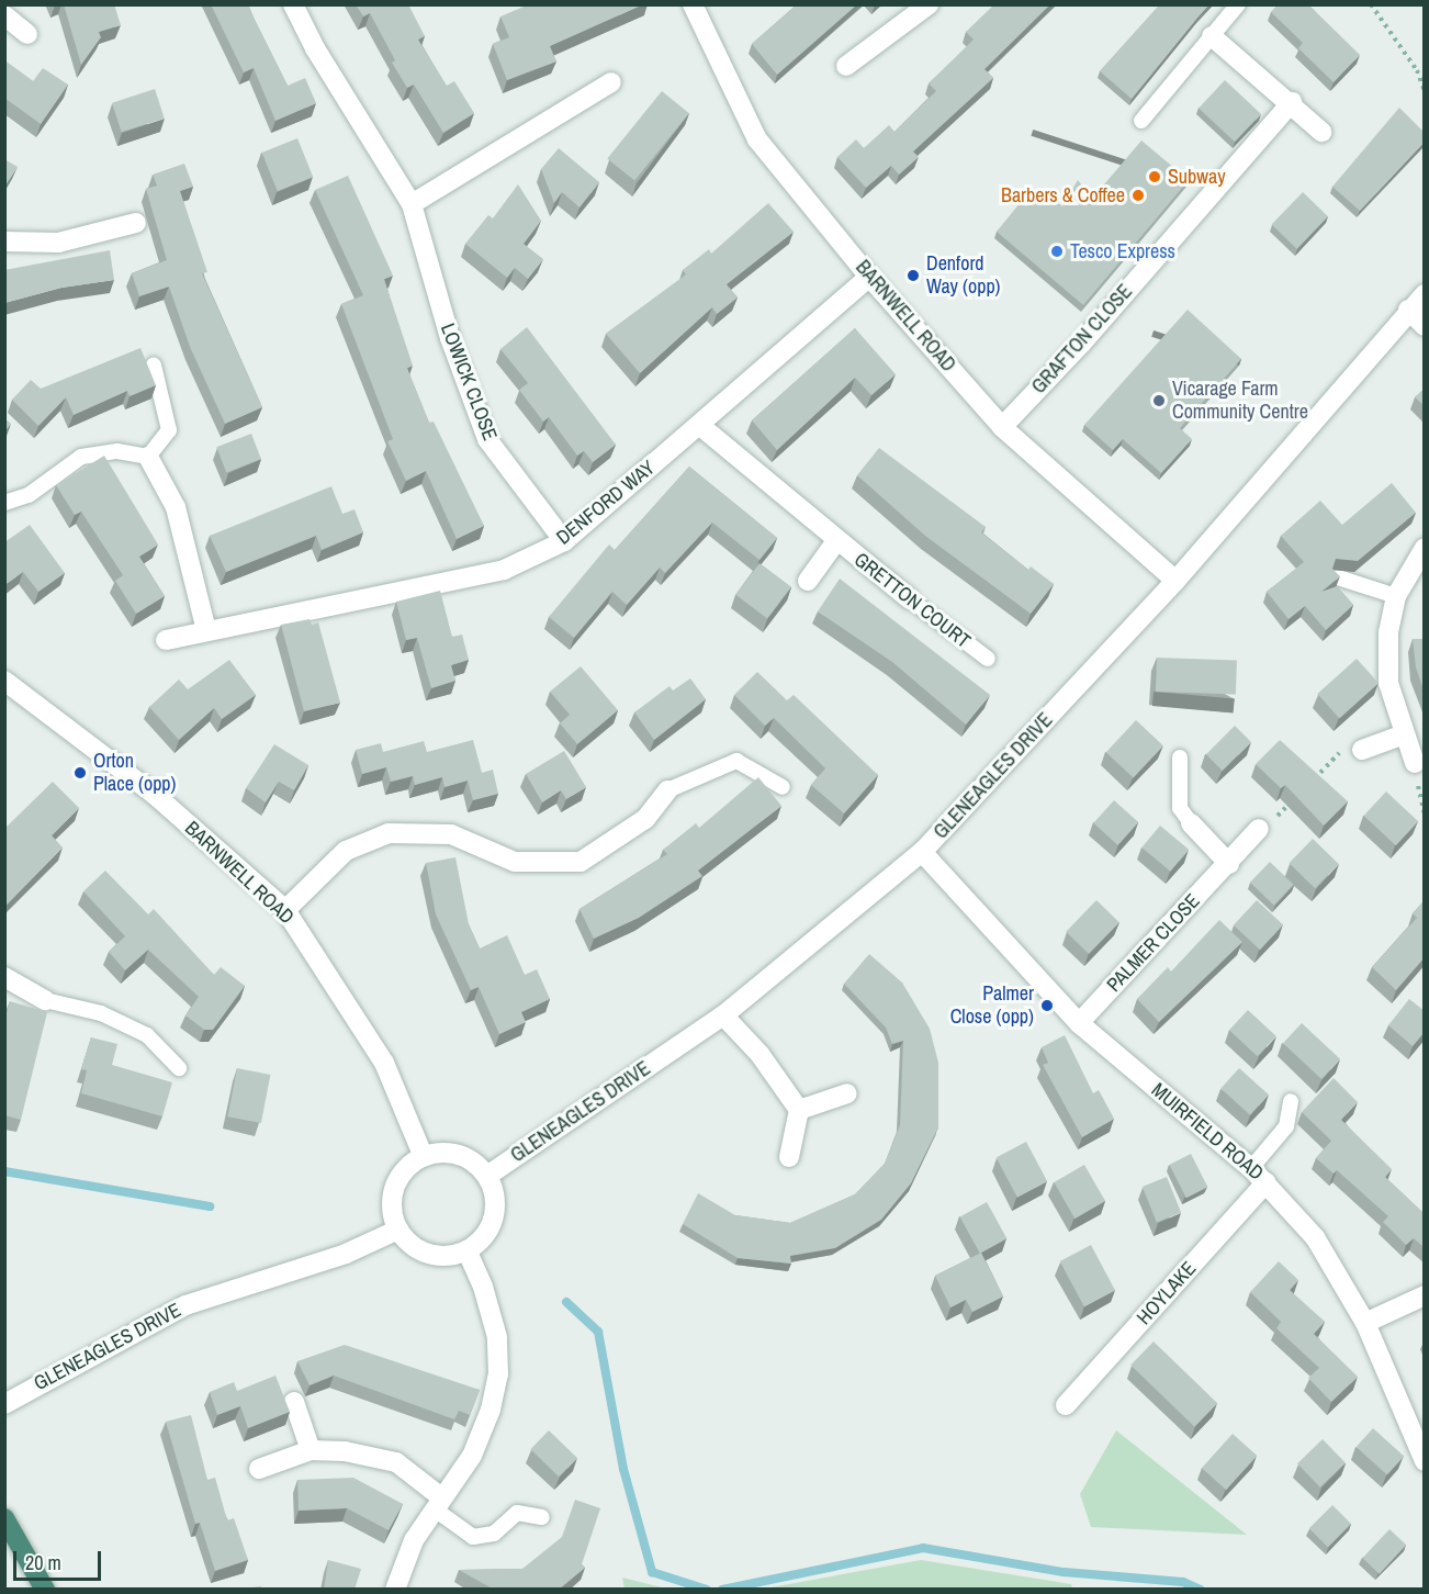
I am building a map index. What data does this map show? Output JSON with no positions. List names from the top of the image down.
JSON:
{
  "streets": {
    "street": [
      "BARNWELL ROAD",
      "GRAFTON CLOSE",
      "LOWICK CLOSE",
      "DENFORD WAY",
      "GRETTON COURT",
      "GLENEAGLES DRIVE",
      "PALMER CLOSE",
      "MUIRFIELD ROAD",
      "HOYLAKE"
    ]
  },
  "crossings": [
    ["BARNWELL ROAD", "GRAFTON CLOSE"],
    ["BARNWELL ROAD", "DENFORD WAY"],
    ["BARNWELL ROAD", "GLENEAGLES DRIVE"],
    ["LOWICK CLOSE", "DENFORD WAY"],
    ["DENFORD WAY", "GRETTON COURT"],
    ["GLENEAGLES DRIVE", "MUIRFIELD ROAD"],
    ["PALMER CLOSE", "MUIRFIELD ROAD"],
    ["MUIRFIELD ROAD", "HOYLAKE"]
  ],
  "places": [
    "Subway",
    "Barbers & Coffee",
    "Tesco Express",
    "Denford Way (opp)",
    "Vicarage Farm Community Centre",
    "Orton Place (opp)",
    "Palmer Close (opp)"
  ],
  "scale_bar": "20 m"
}
